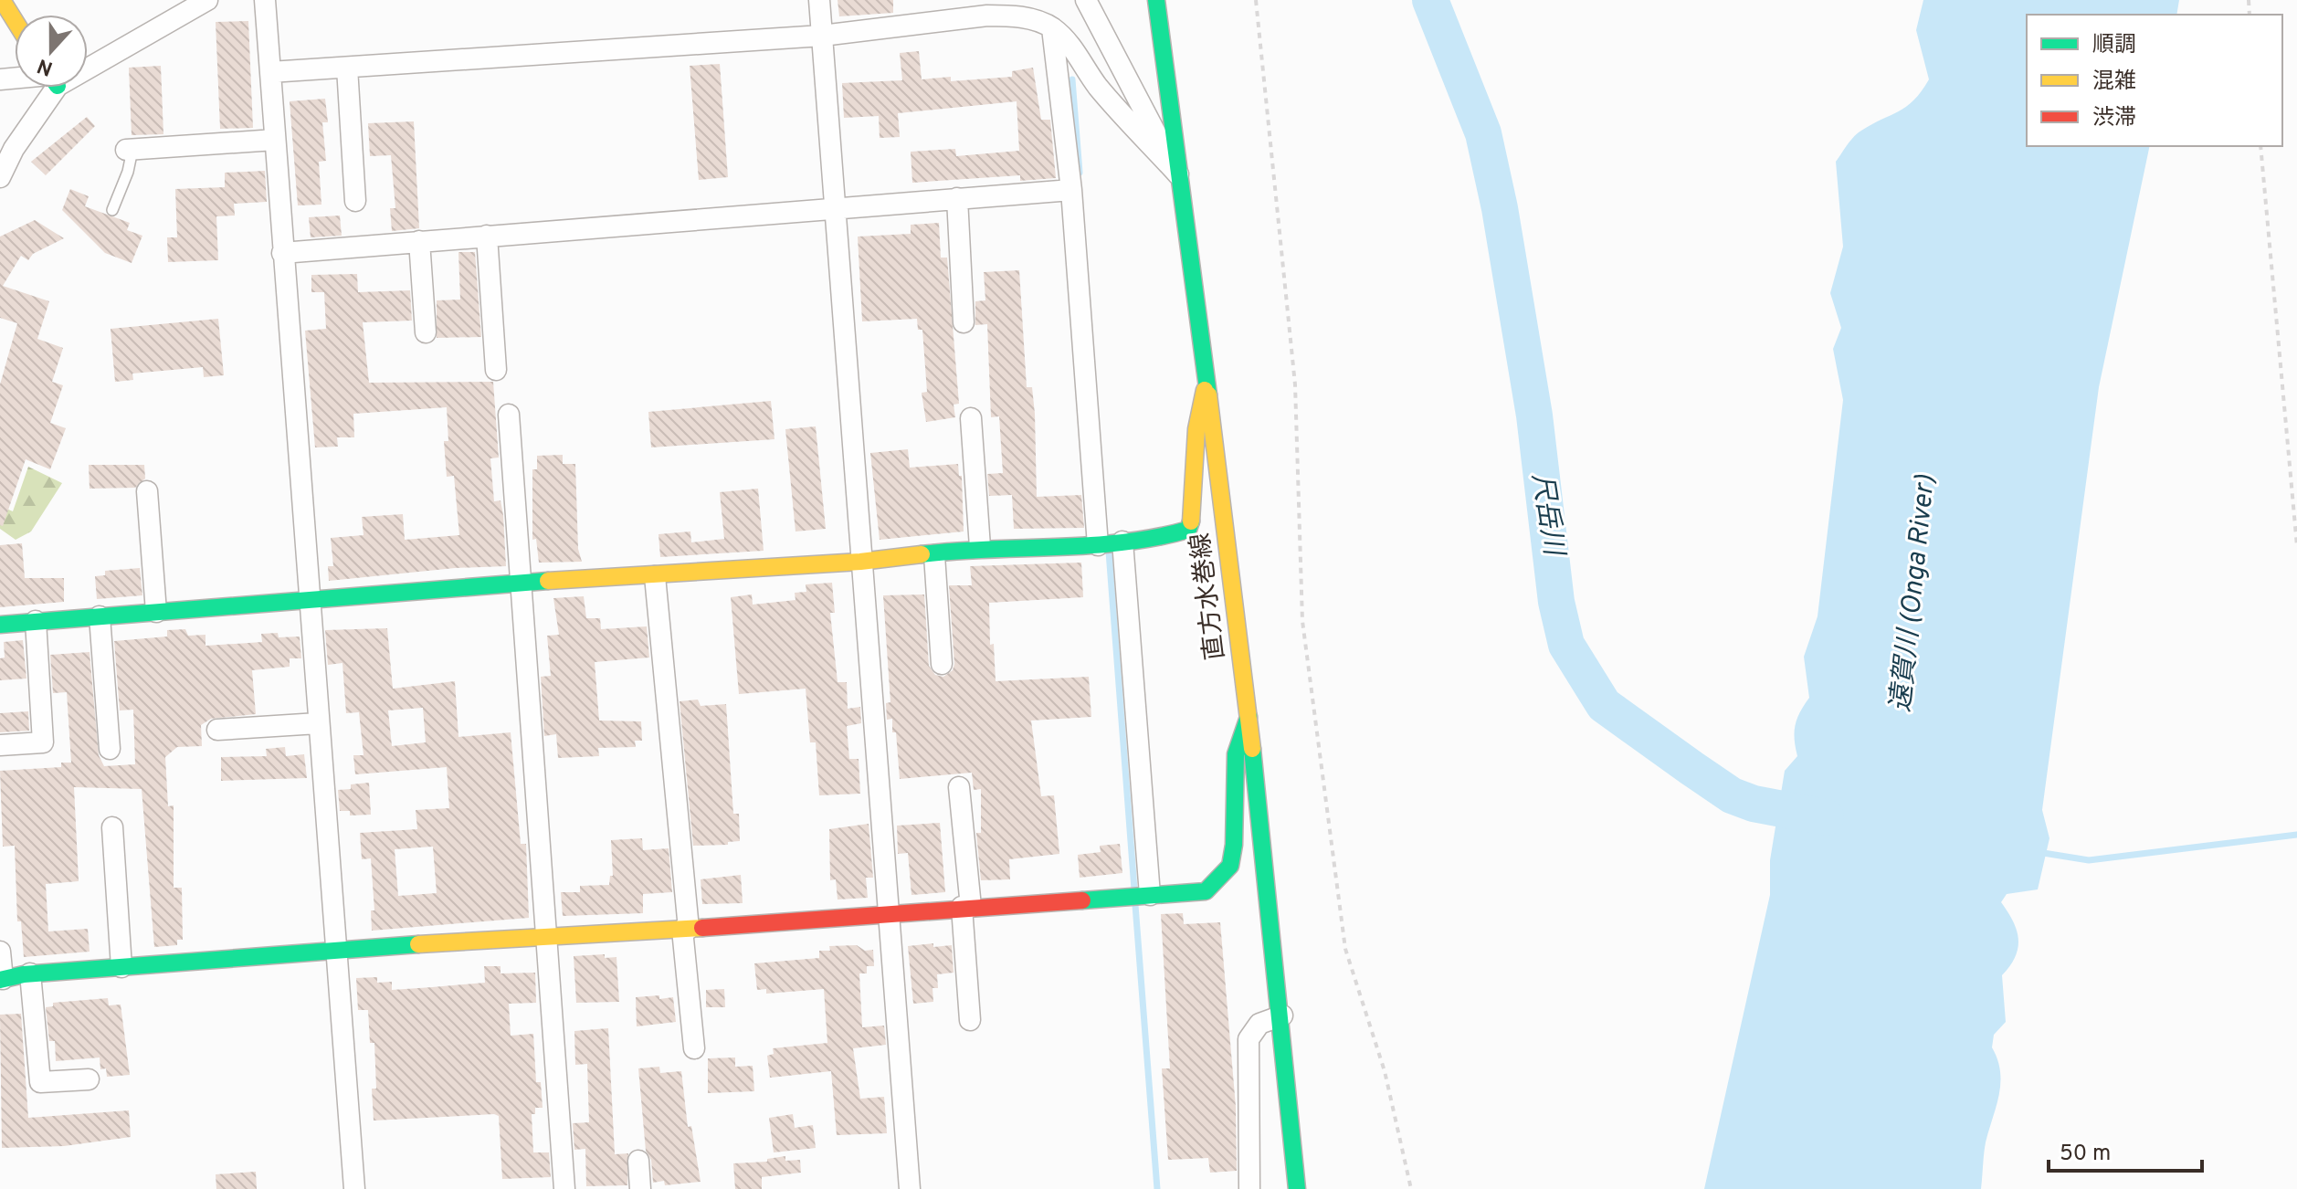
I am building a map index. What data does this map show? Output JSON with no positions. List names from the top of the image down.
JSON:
{
  "streets": {
    "street": ["直方水巻線"]
  },
  "water": ["尺岳川", "遠賀川 (Onga River)"],
  "legend": ["順調", "混雑", "渋滞"],
  "scale_bar": "50 m",
  "north": "bottom"
}
